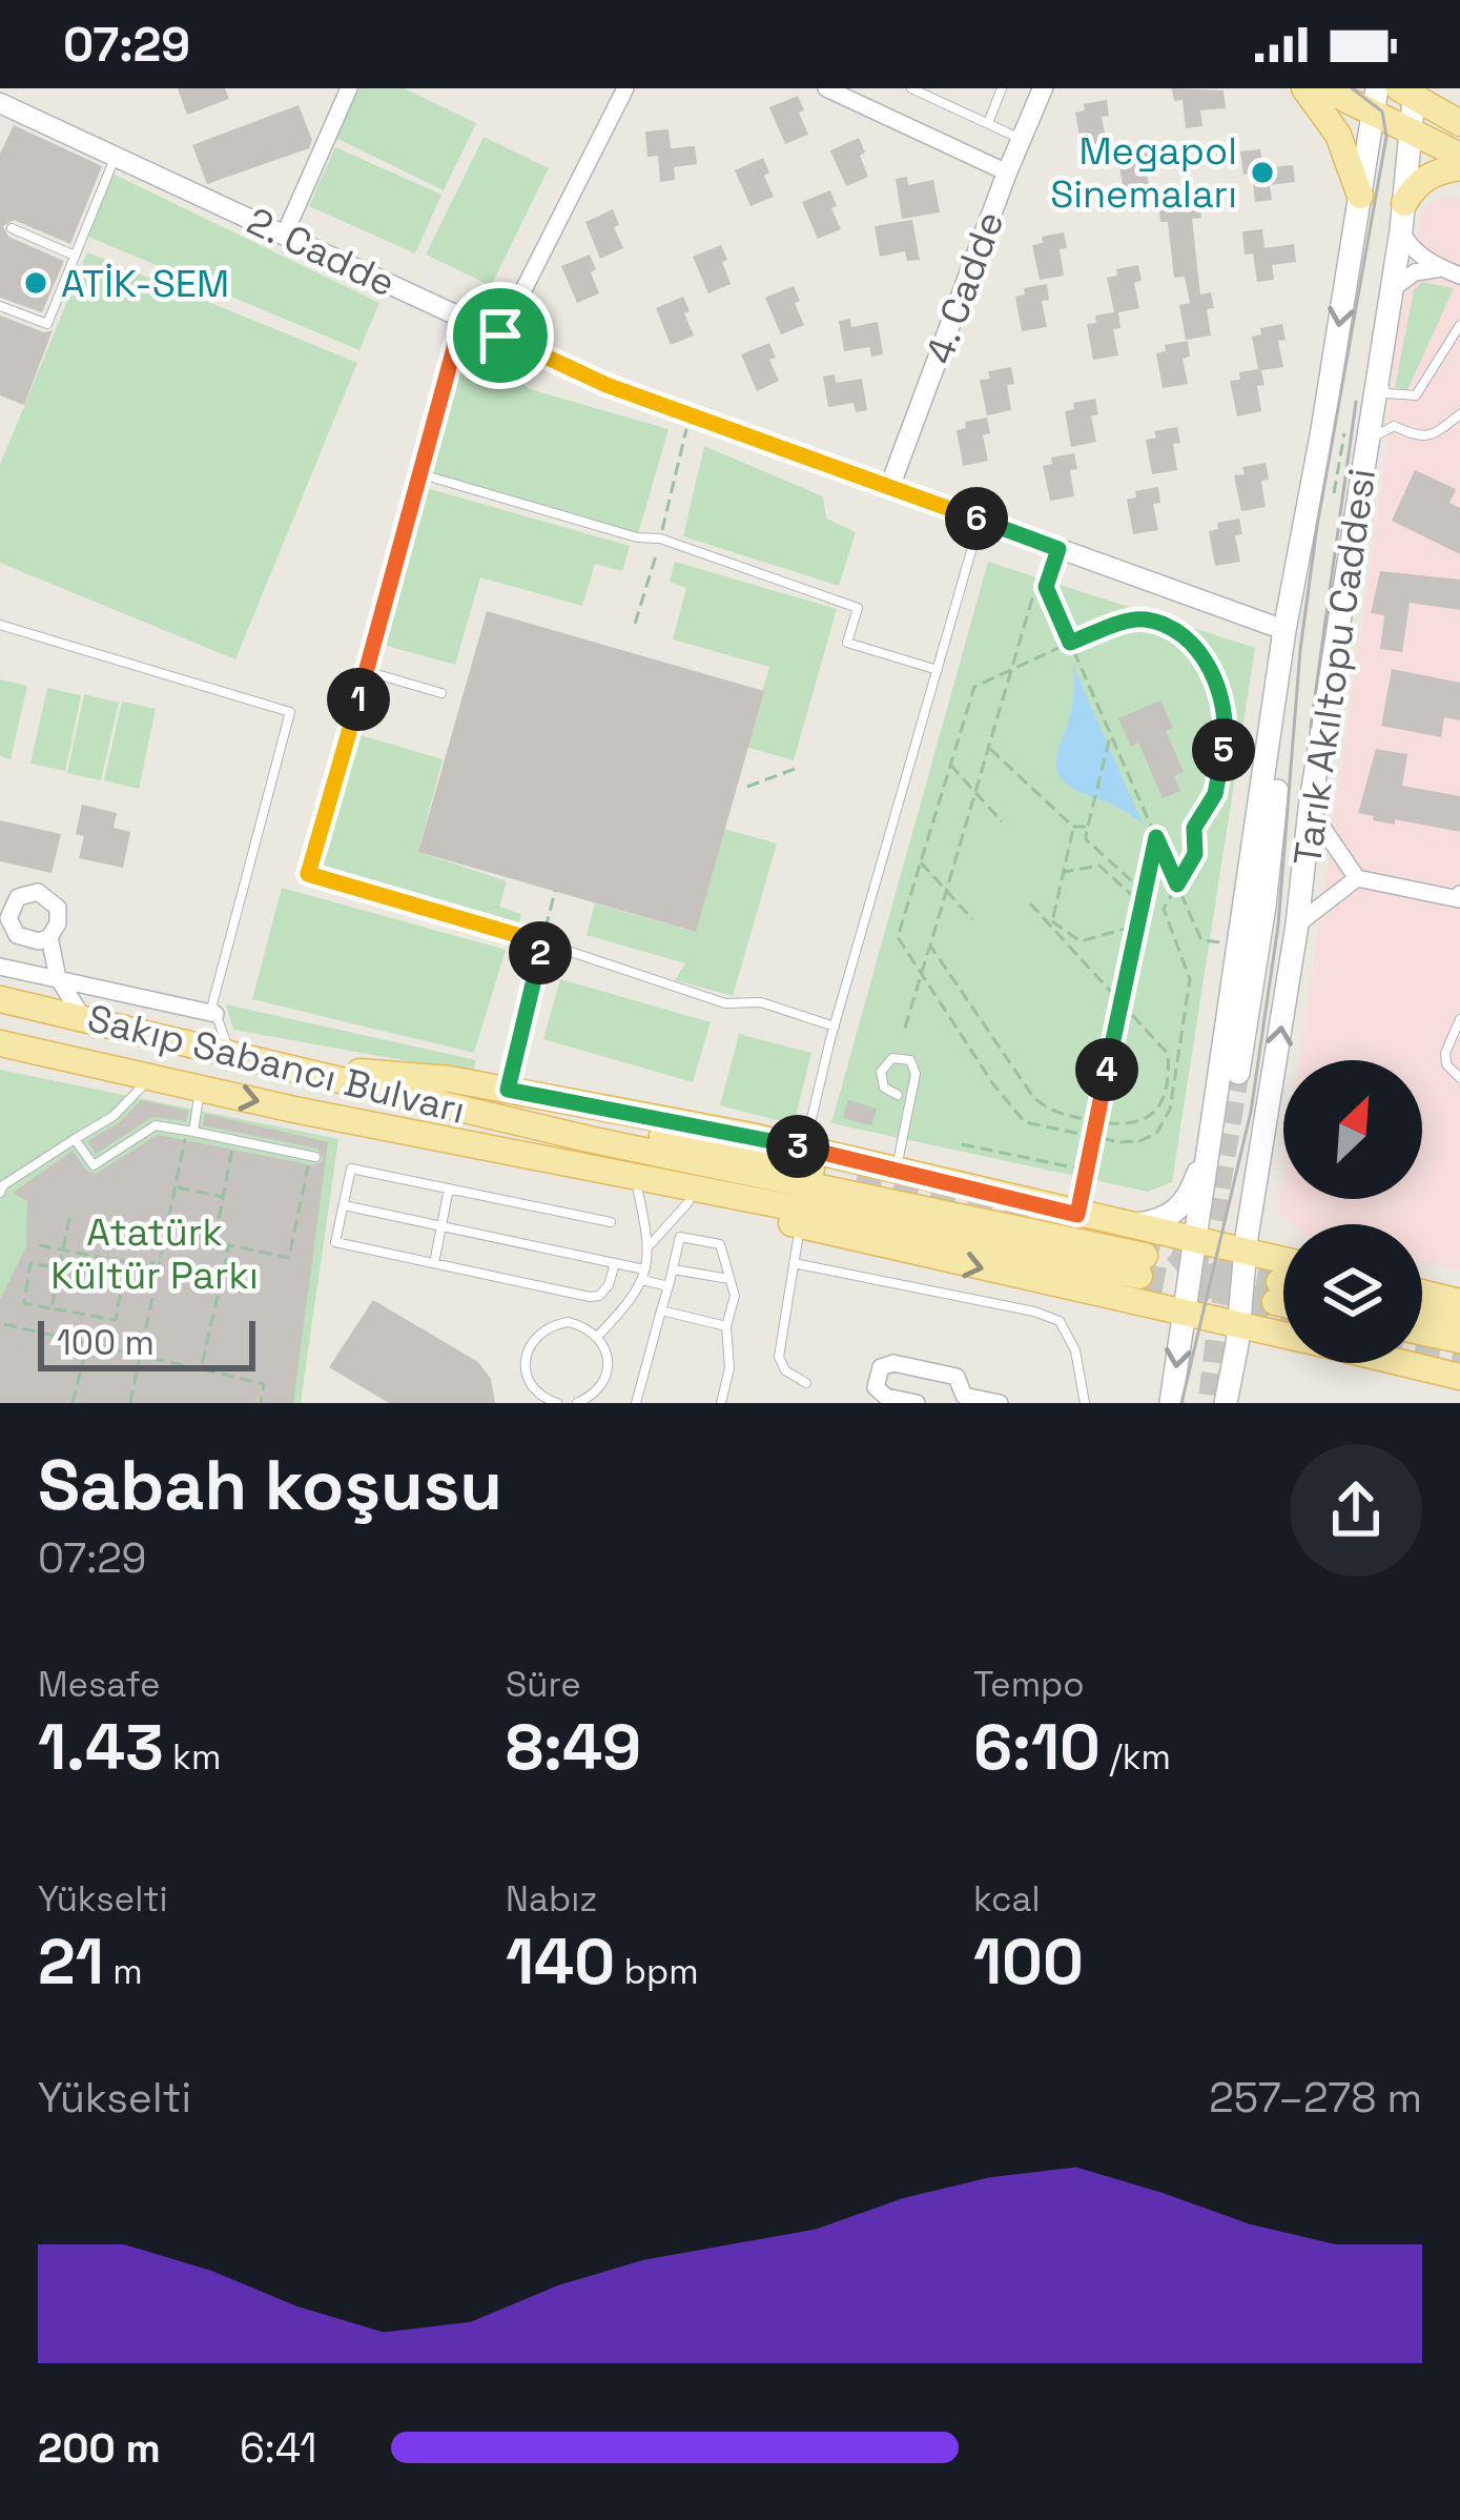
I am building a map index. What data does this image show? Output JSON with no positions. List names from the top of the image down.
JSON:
{
  "streets": {
    "main road": ["Tarık Akıltopu Caddesi", "Sakıp Sabancı Bulvarı"],
    "street": ["2. Cadde", "4. Cadde"]
  },
  "crossings": [
    ["2. Cadde", "4. Cadde"],
    ["2. Cadde", "Tarık Akıltopu Caddesi"]
  ],
  "parks": ["Atatürk Kültür Parkı"],
  "places": ["Megapol Sinemaları", "ATİK-SEM"],
  "scale_bar": "100 m",
  "north": "top right",
  "page": {
    "status": "07:29",
    "pins": [
      "6",
      "1",
      "5",
      "2",
      "4",
      "3"
    ],
    "scale": "100 m",
    "heading": ["Sabah koşusu", "07:29"],
    "stats": [
      ["Mesafe", "1.43 km"],
      ["Süre", "8:49"],
      ["Tempo", "6:10 /km"],
      ["Yükselti", "21 m"],
      ["Nabız", "140 bpm"],
      ["kcal", "100"]
    ],
    "chart": ["Yükselti", "257–278 m"],
    "list": [
      {
        "name": "200 m",
        "note": "6:41"
      }
    ]
  }
}
